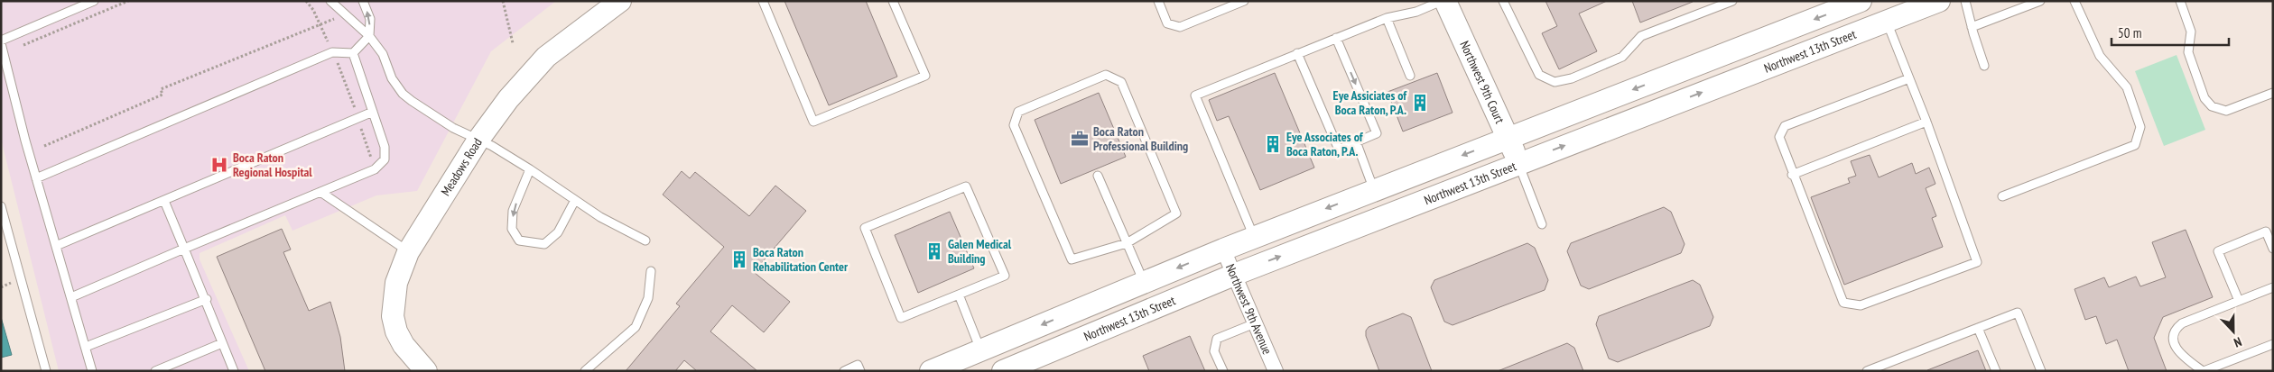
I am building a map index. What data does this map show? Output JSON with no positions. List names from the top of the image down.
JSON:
{
  "streets": {
    "street": [
      "Northwest 13th Street",
      "Northwest 9th Court",
      "Meadows Road",
      "Northwest 9th Avenue"
    ]
  },
  "crossings": [
    ["Northwest 13th Street", "Northwest 9th Court"],
    ["Northwest 13th Street", "Northwest 9th Avenue"]
  ],
  "places": {
    "building": [
      "Eye Assiciates of Boca Raton, P.A.",
      "Eye Associates of Boca Raton, P.A.",
      "Galen Medical Building",
      "Boca Raton Rehabilitation Center"
    ],
    "office": ["Boca Raton Professional Building"],
    "hospital": ["Boca Raton Regional Hospital"]
  },
  "scale_bar": "50 m",
  "north": "bottom"
}
